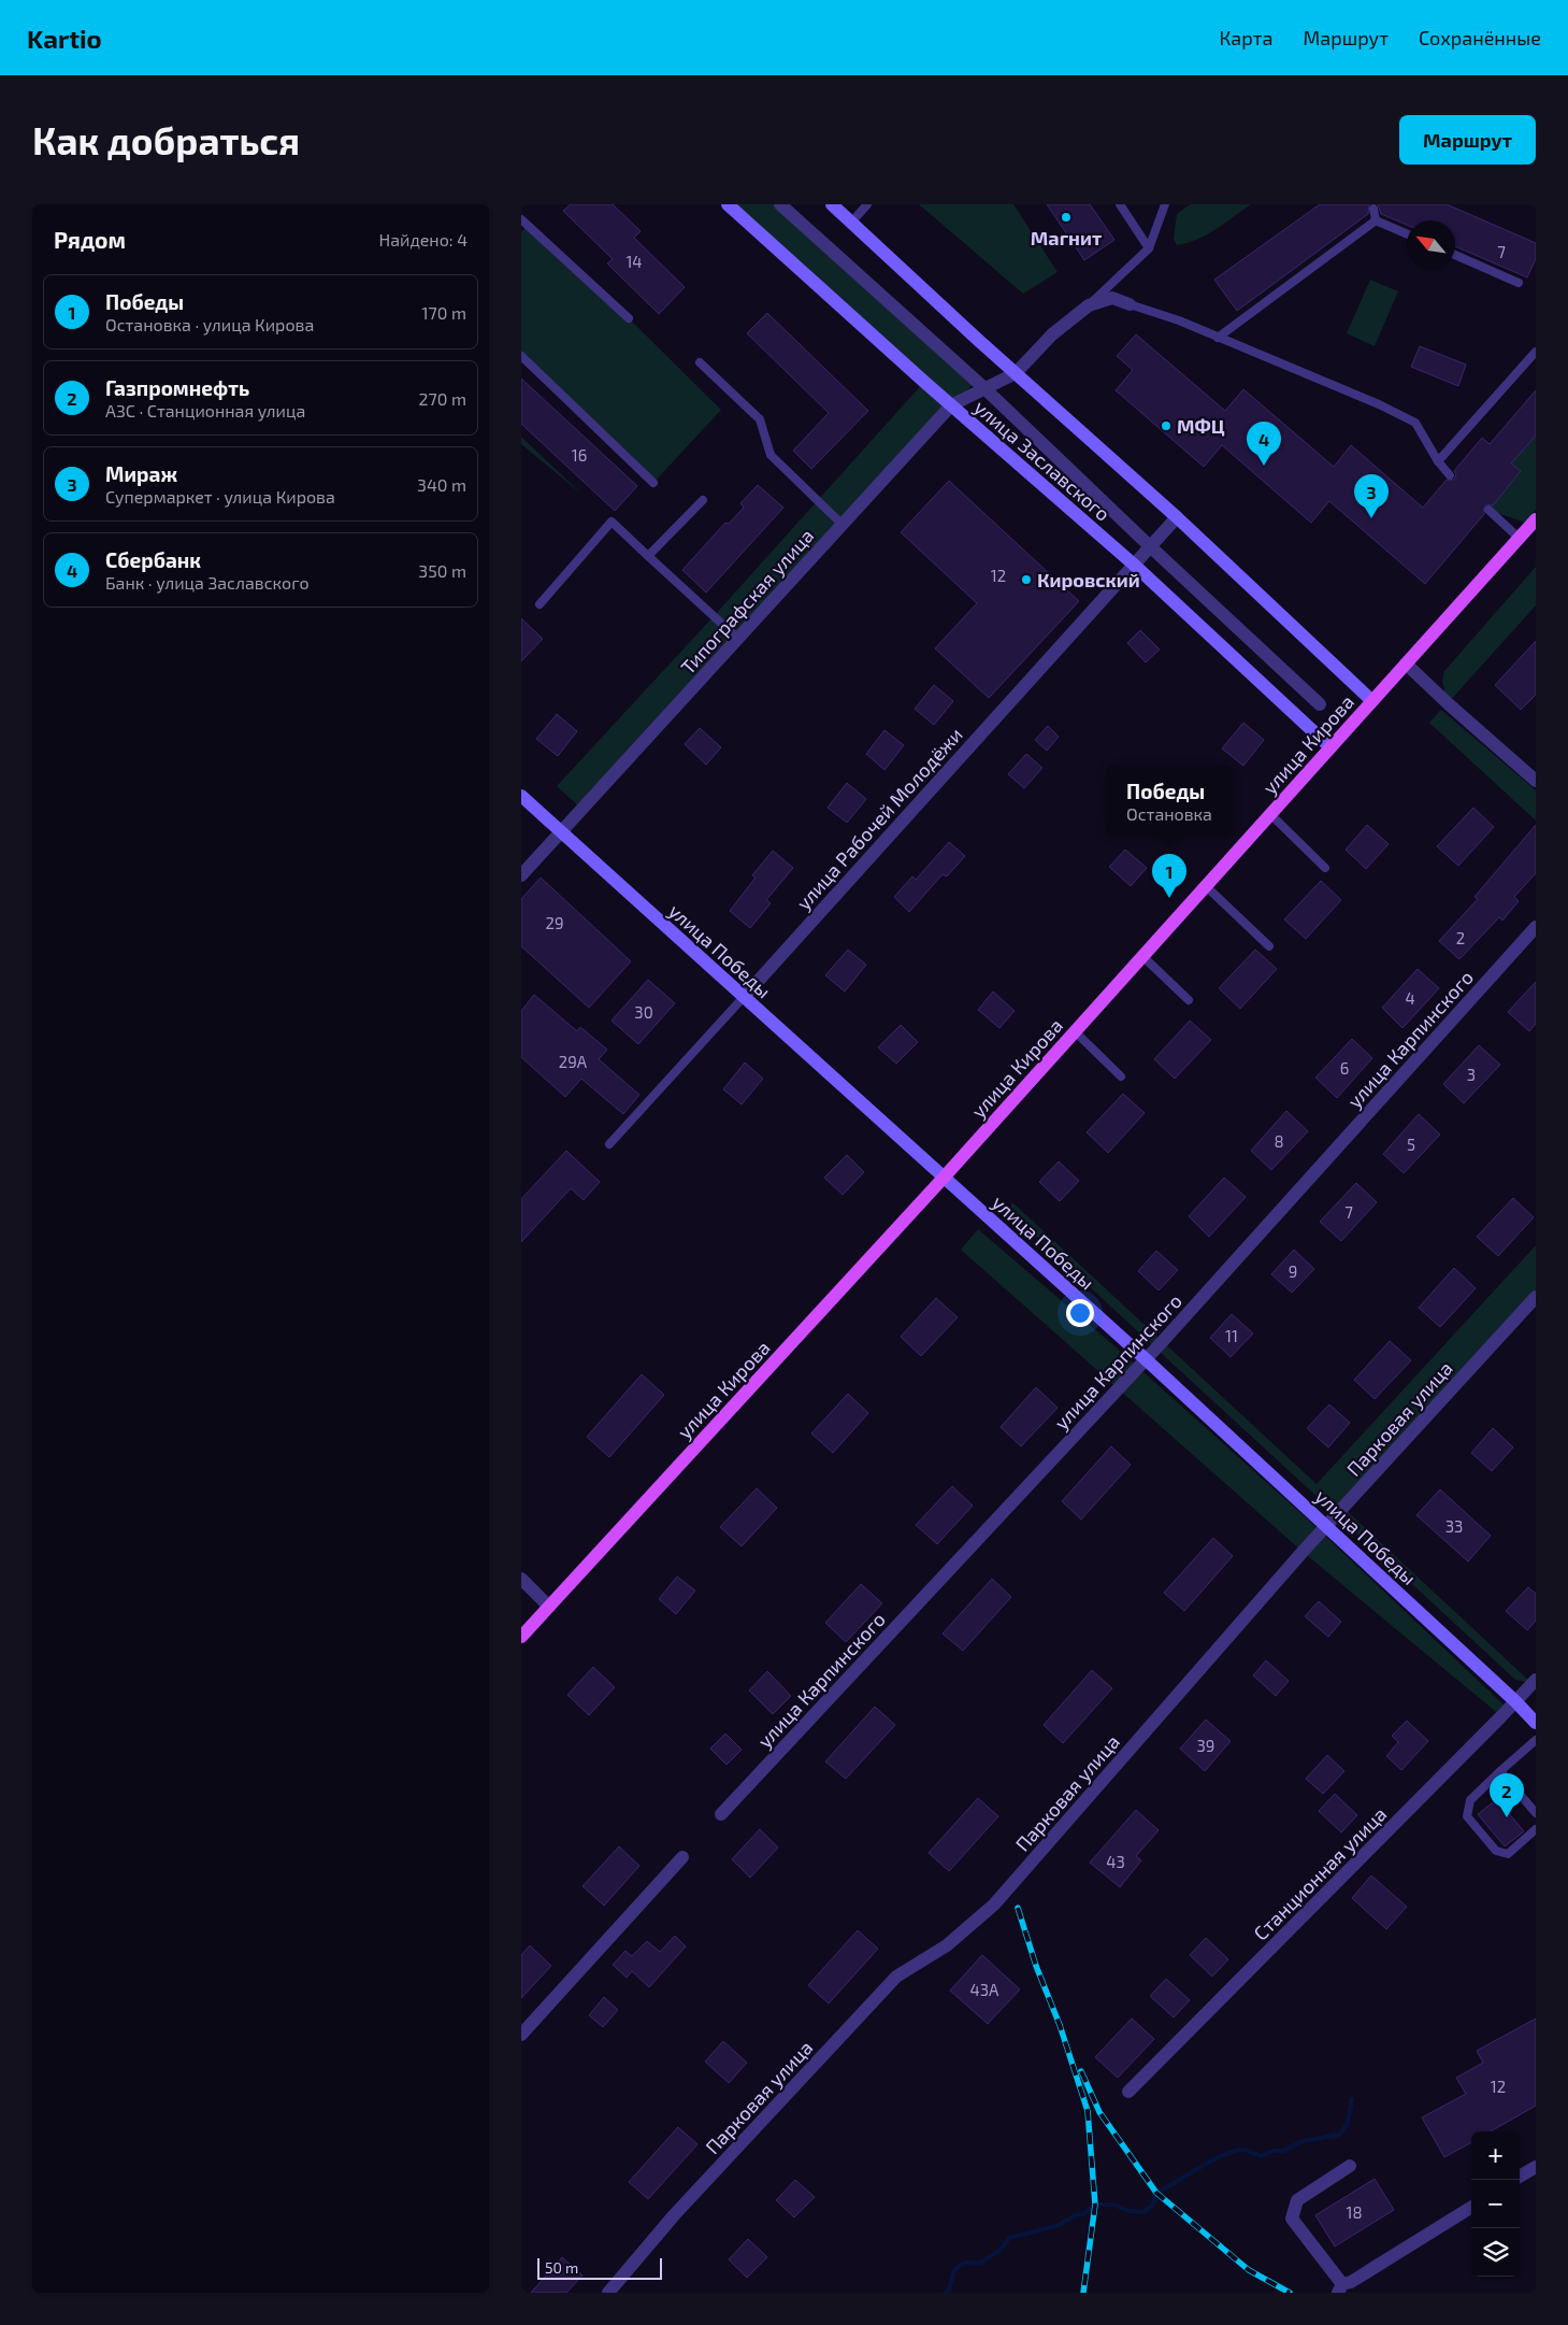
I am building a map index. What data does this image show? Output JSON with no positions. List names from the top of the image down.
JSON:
{
  "streets": {
    "main road": ["улица Кирова"],
    "street": [
      "улица Заславского",
      "Типографская улица",
      "улица Рабочей Молодёжи",
      "улица Победы",
      "улица Карпинского",
      "Парковая улица",
      "Станционная улица"
    ]
  },
  "crossings": [
    ["улица Заславского", "Типографская улица"],
    ["улица Заславского", "улица Кирова"],
    ["улица Заславского", "улица Рабочей Молодёжи"],
    ["Типографская улица", "улица Победы"],
    ["улица Кирова", "улица Победы"],
    ["улица Рабочей Молодёжи", "улица Победы"],
    ["улица Победы", "улица Карпинского"],
    ["улица Победы", "Парковая улица"],
    ["улица Победы", "Станционная улица"]
  ],
  "places": ["Магнит", "МФЦ", "Кировский"],
  "house_numbers": [
    "7",
    "14",
    "16",
    "12",
    "29",
    "2",
    "4",
    "30",
    "29А",
    "6",
    "3",
    "8",
    "5",
    "7",
    "9",
    "11",
    "33",
    "39",
    "43",
    "43А",
    "12",
    "18"
  ],
  "scale_bar": "50 m",
  "north": "top left",
  "page": {
    "header": "Kartio",
    "nav": ["Карта", "Маршрут", "Сохранённые"],
    "buttons": "Маршрут",
    "title": "Как добраться",
    "heading": ["Рядом", "Найдено: 4"],
    "list": [
      {
        "mark": "1",
        "name": "Победы",
        "note": "Остановка · улица Кирова",
        "value": "170 m"
      },
      {
        "mark": "2",
        "name": "Газпромнефть",
        "note": "АЗС · Станционная улица",
        "value": "270 m"
      },
      {
        "mark": "3",
        "name": "Мираж",
        "note": "Супермаркет · улица Кирова",
        "value": "340 m"
      },
      {
        "mark": "4",
        "name": "Сбербанк",
        "note": "Банк · улица Заславского",
        "value": "350 m"
      }
    ],
    "pins": [
      "4",
      "3",
      "1",
      "2"
    ],
    "popup": ["Победы", "Остановка"],
    "map_buttons": ["+", "−"],
    "scale": "50 m"
  }
}
